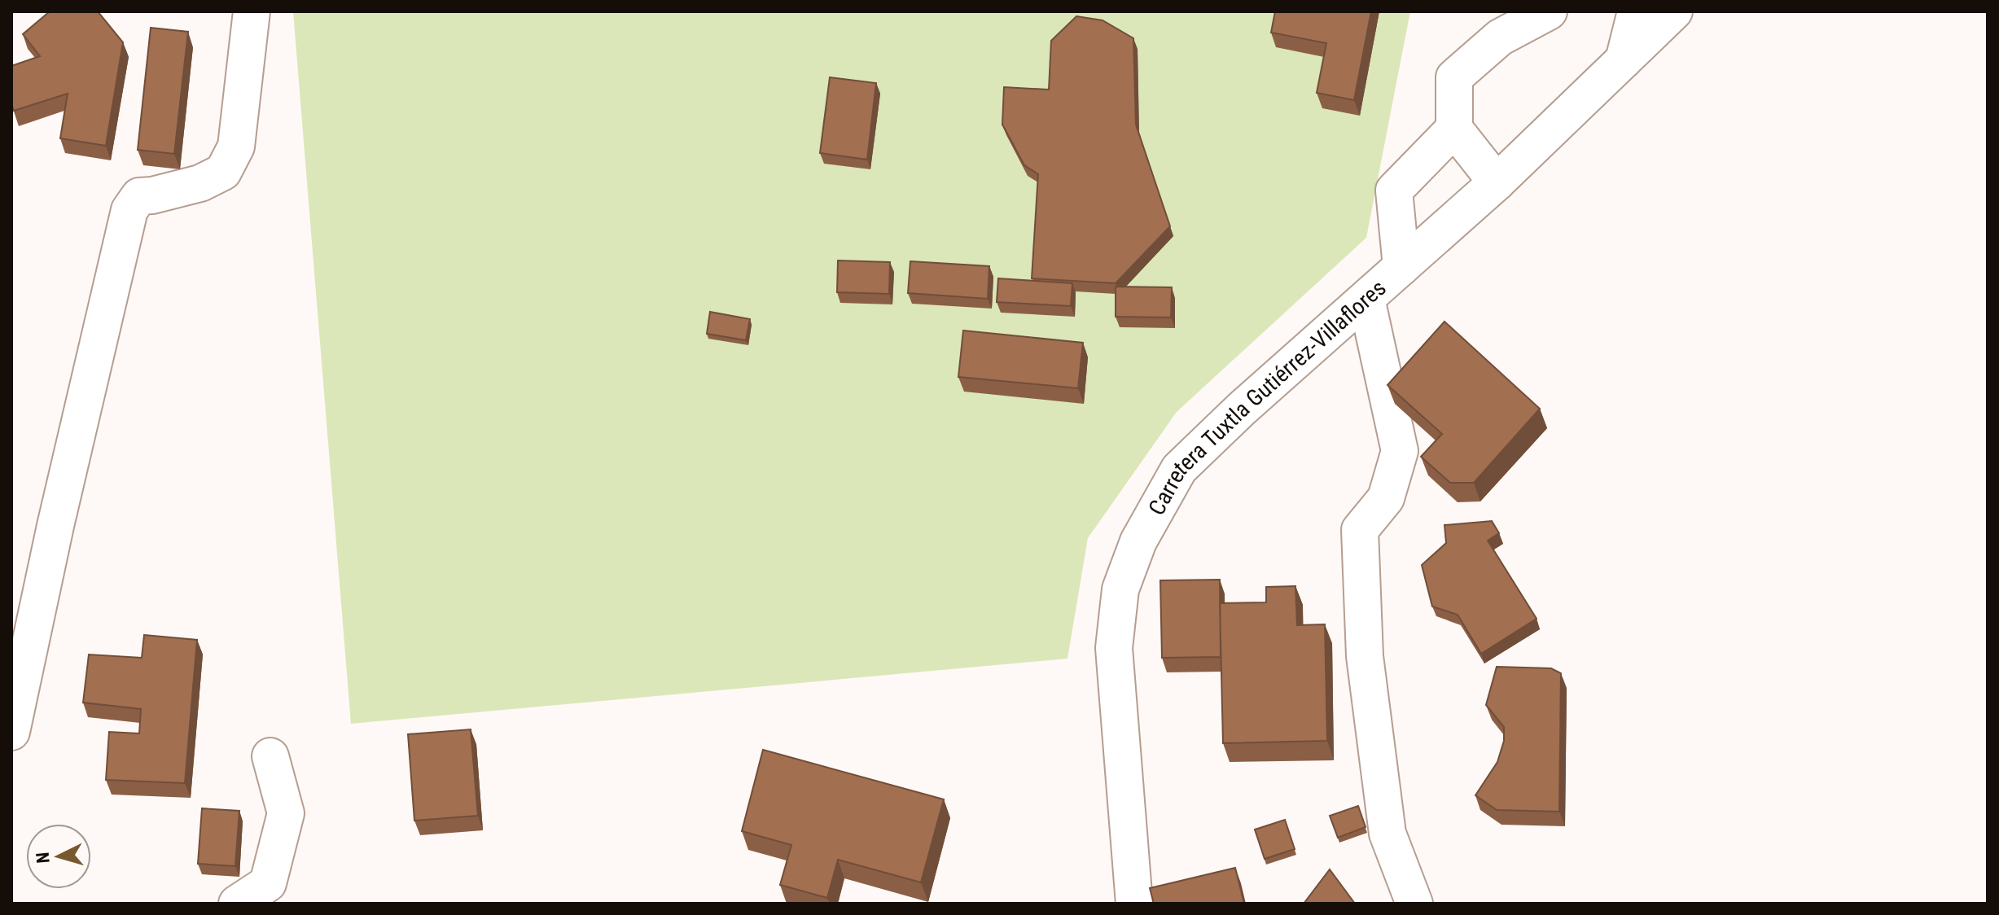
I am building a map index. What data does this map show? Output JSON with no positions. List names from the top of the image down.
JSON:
{
  "streets": {
    "street": ["Carretera Tuxtla Gutiérrez-Villaflores"]
  },
  "north": "left"
}
